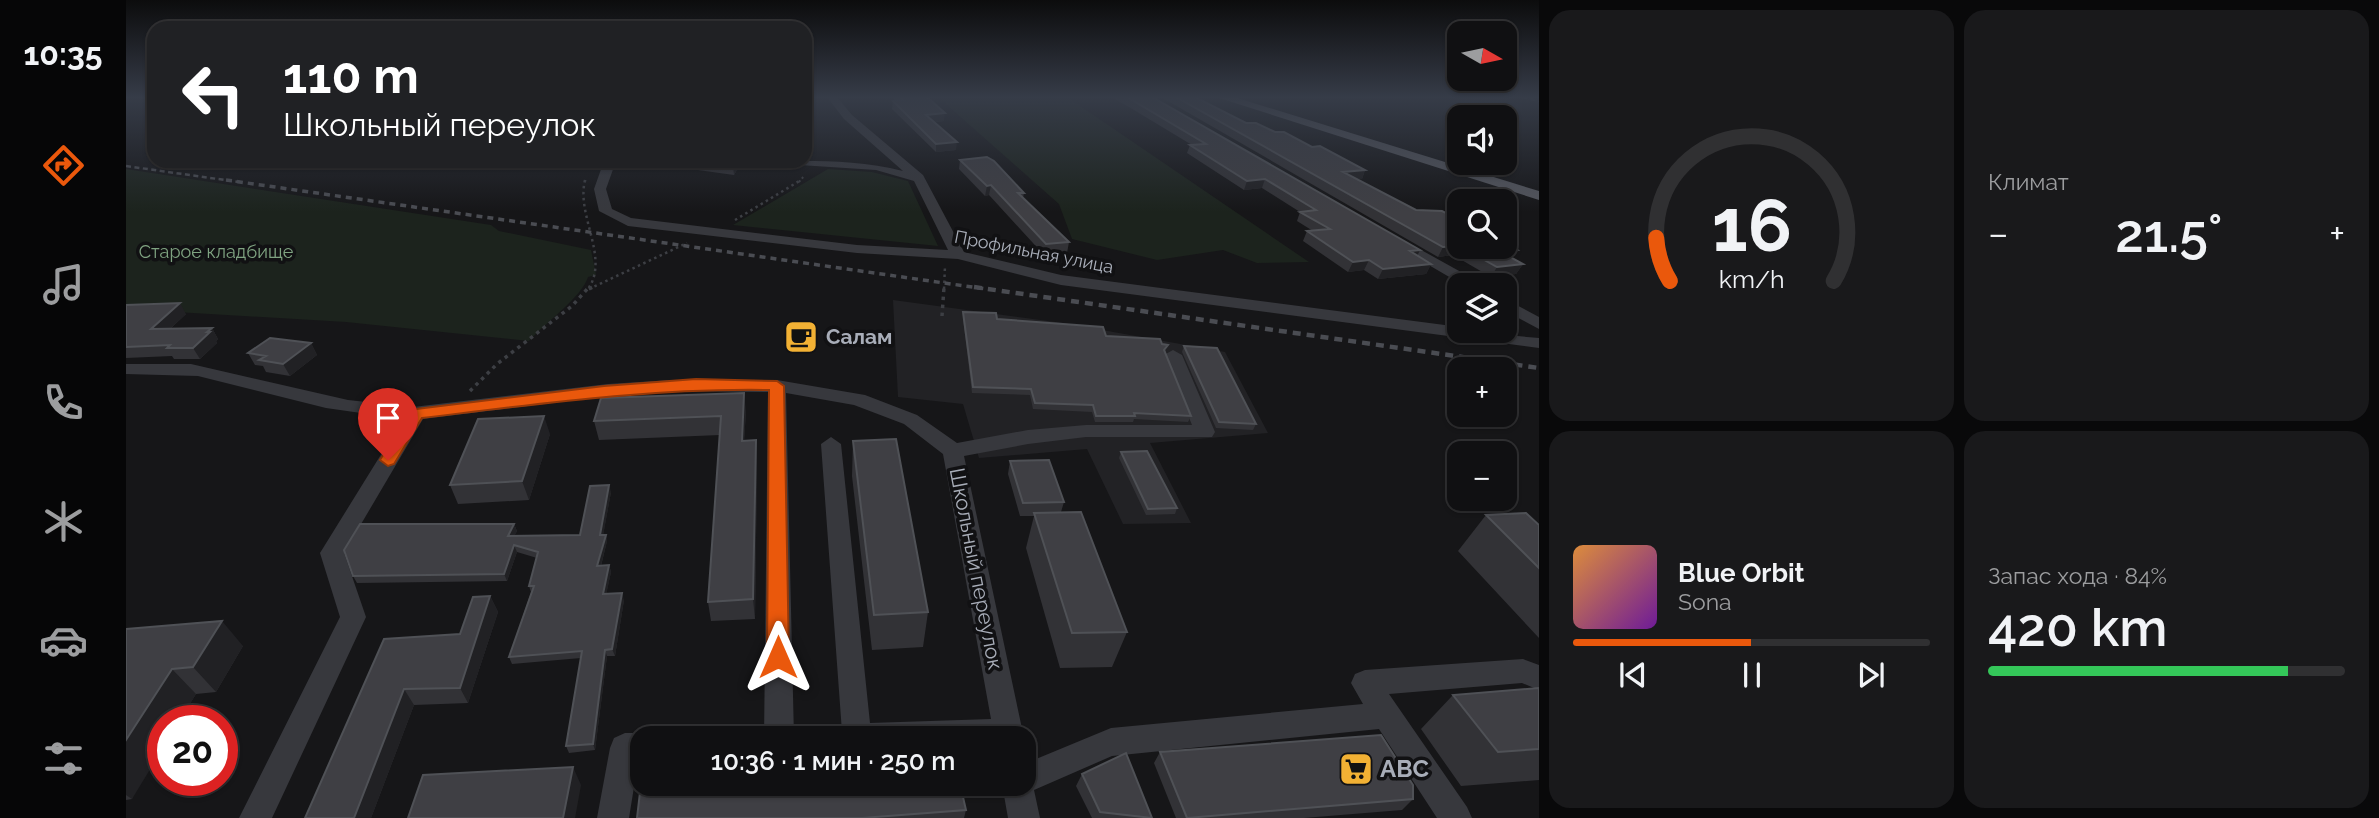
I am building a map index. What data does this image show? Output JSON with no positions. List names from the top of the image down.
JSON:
{
  "streets": {
    "street": ["Профильная улица", "Школьный переулок"]
  },
  "parks": ["Старое кладбище"],
  "places": {
    "cafe": ["Салам"],
    "supermarket": ["ABC"]
  },
  "north": "right",
  "page": {
    "tabs": "10:35",
    "tile": [
      "Климат",
      ["Запас хода · 84%", "420 km"]
    ],
    "map_buttons": ["+", "−"],
    "turn": ["110 m", "Школьный переулок"],
    "heat": ["−", "21.5°", "+"],
    "song": ["Blue Orbit", "Sona"],
    "limit": "20",
    "trip": "10:36 · 1 мин · 250 m",
    "gauge": ["16", "km/h"]
  }
}
